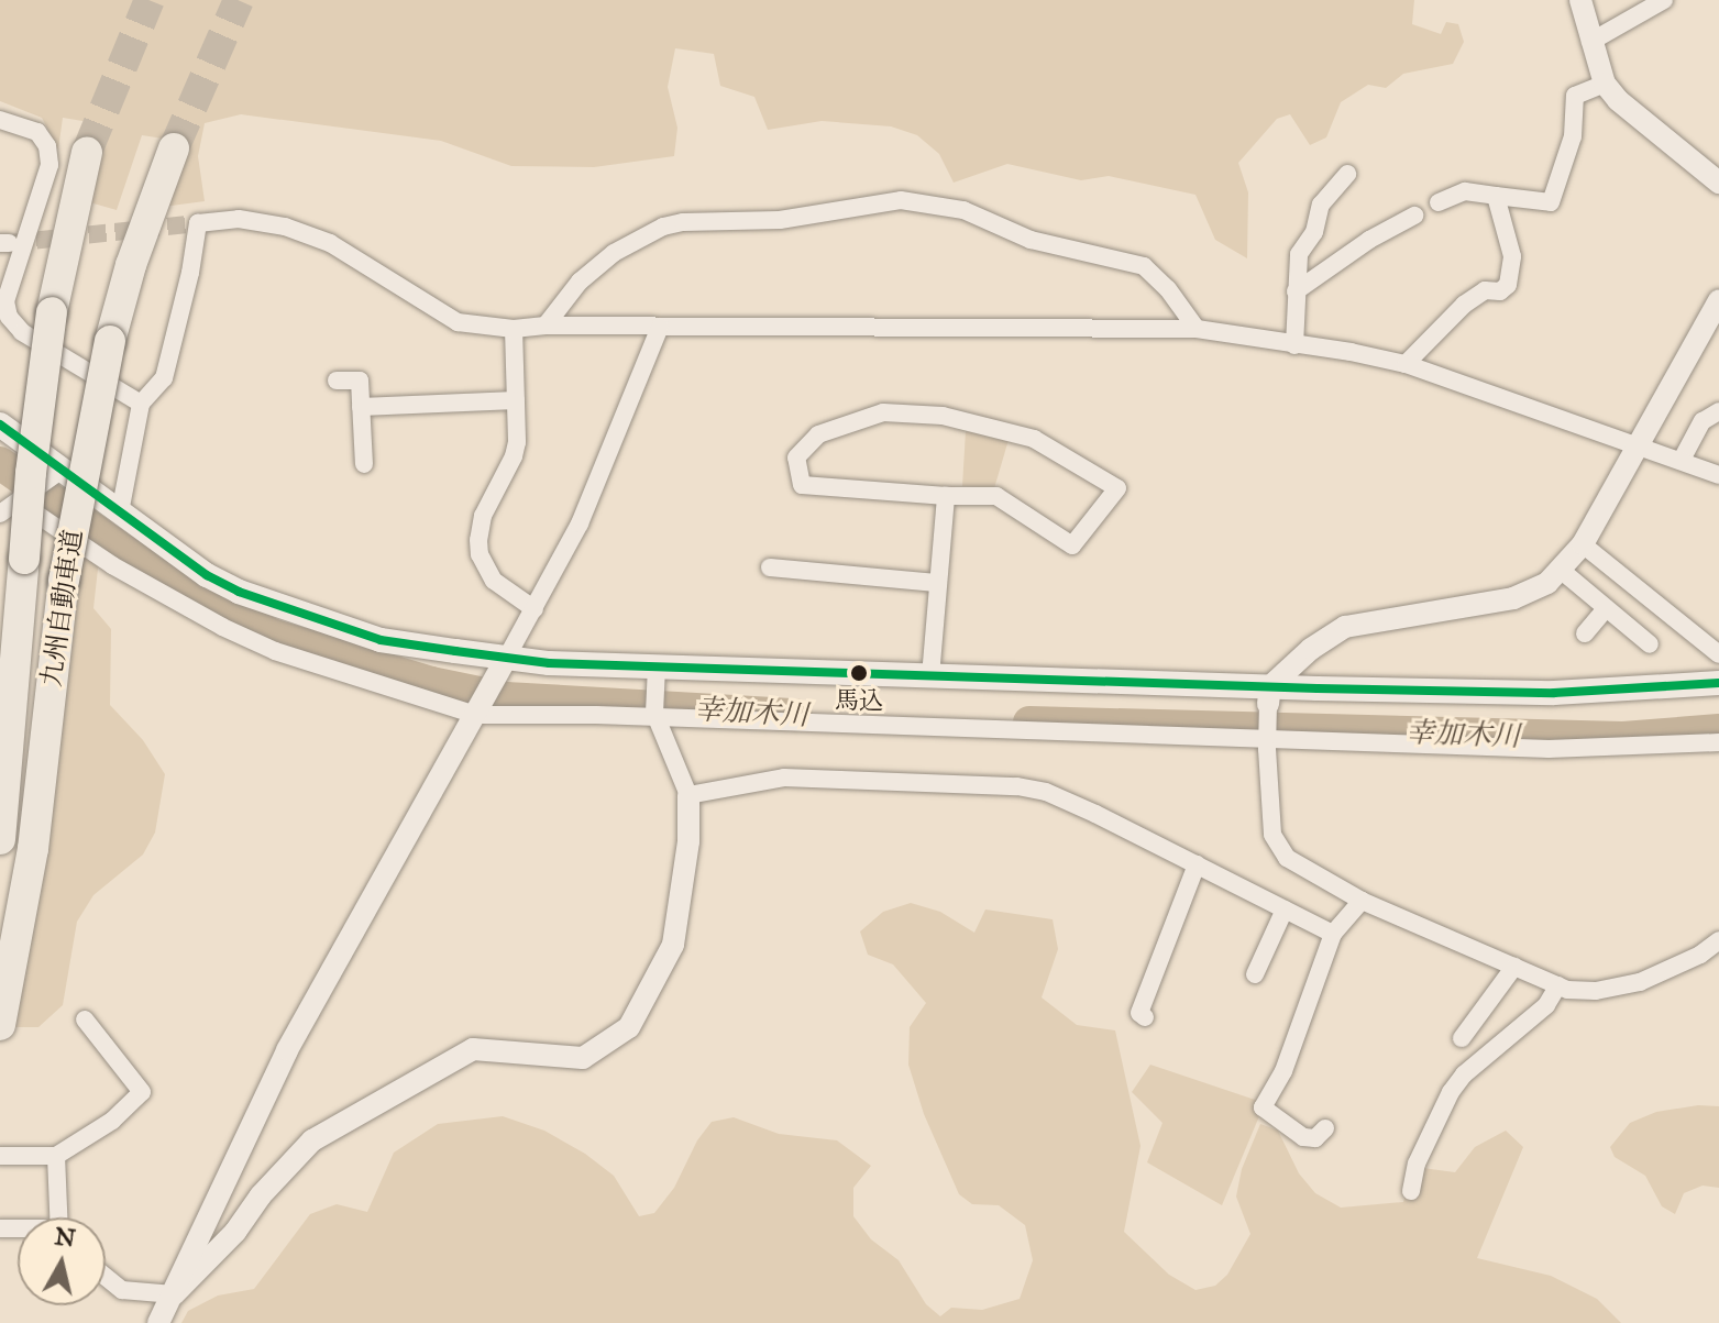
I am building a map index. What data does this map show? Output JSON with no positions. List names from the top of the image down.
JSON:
{
  "streets": {
    "highway": ["九州自動車道"]
  },
  "water": ["幸加木川"],
  "places": ["馬込"],
  "north": "top"
}
